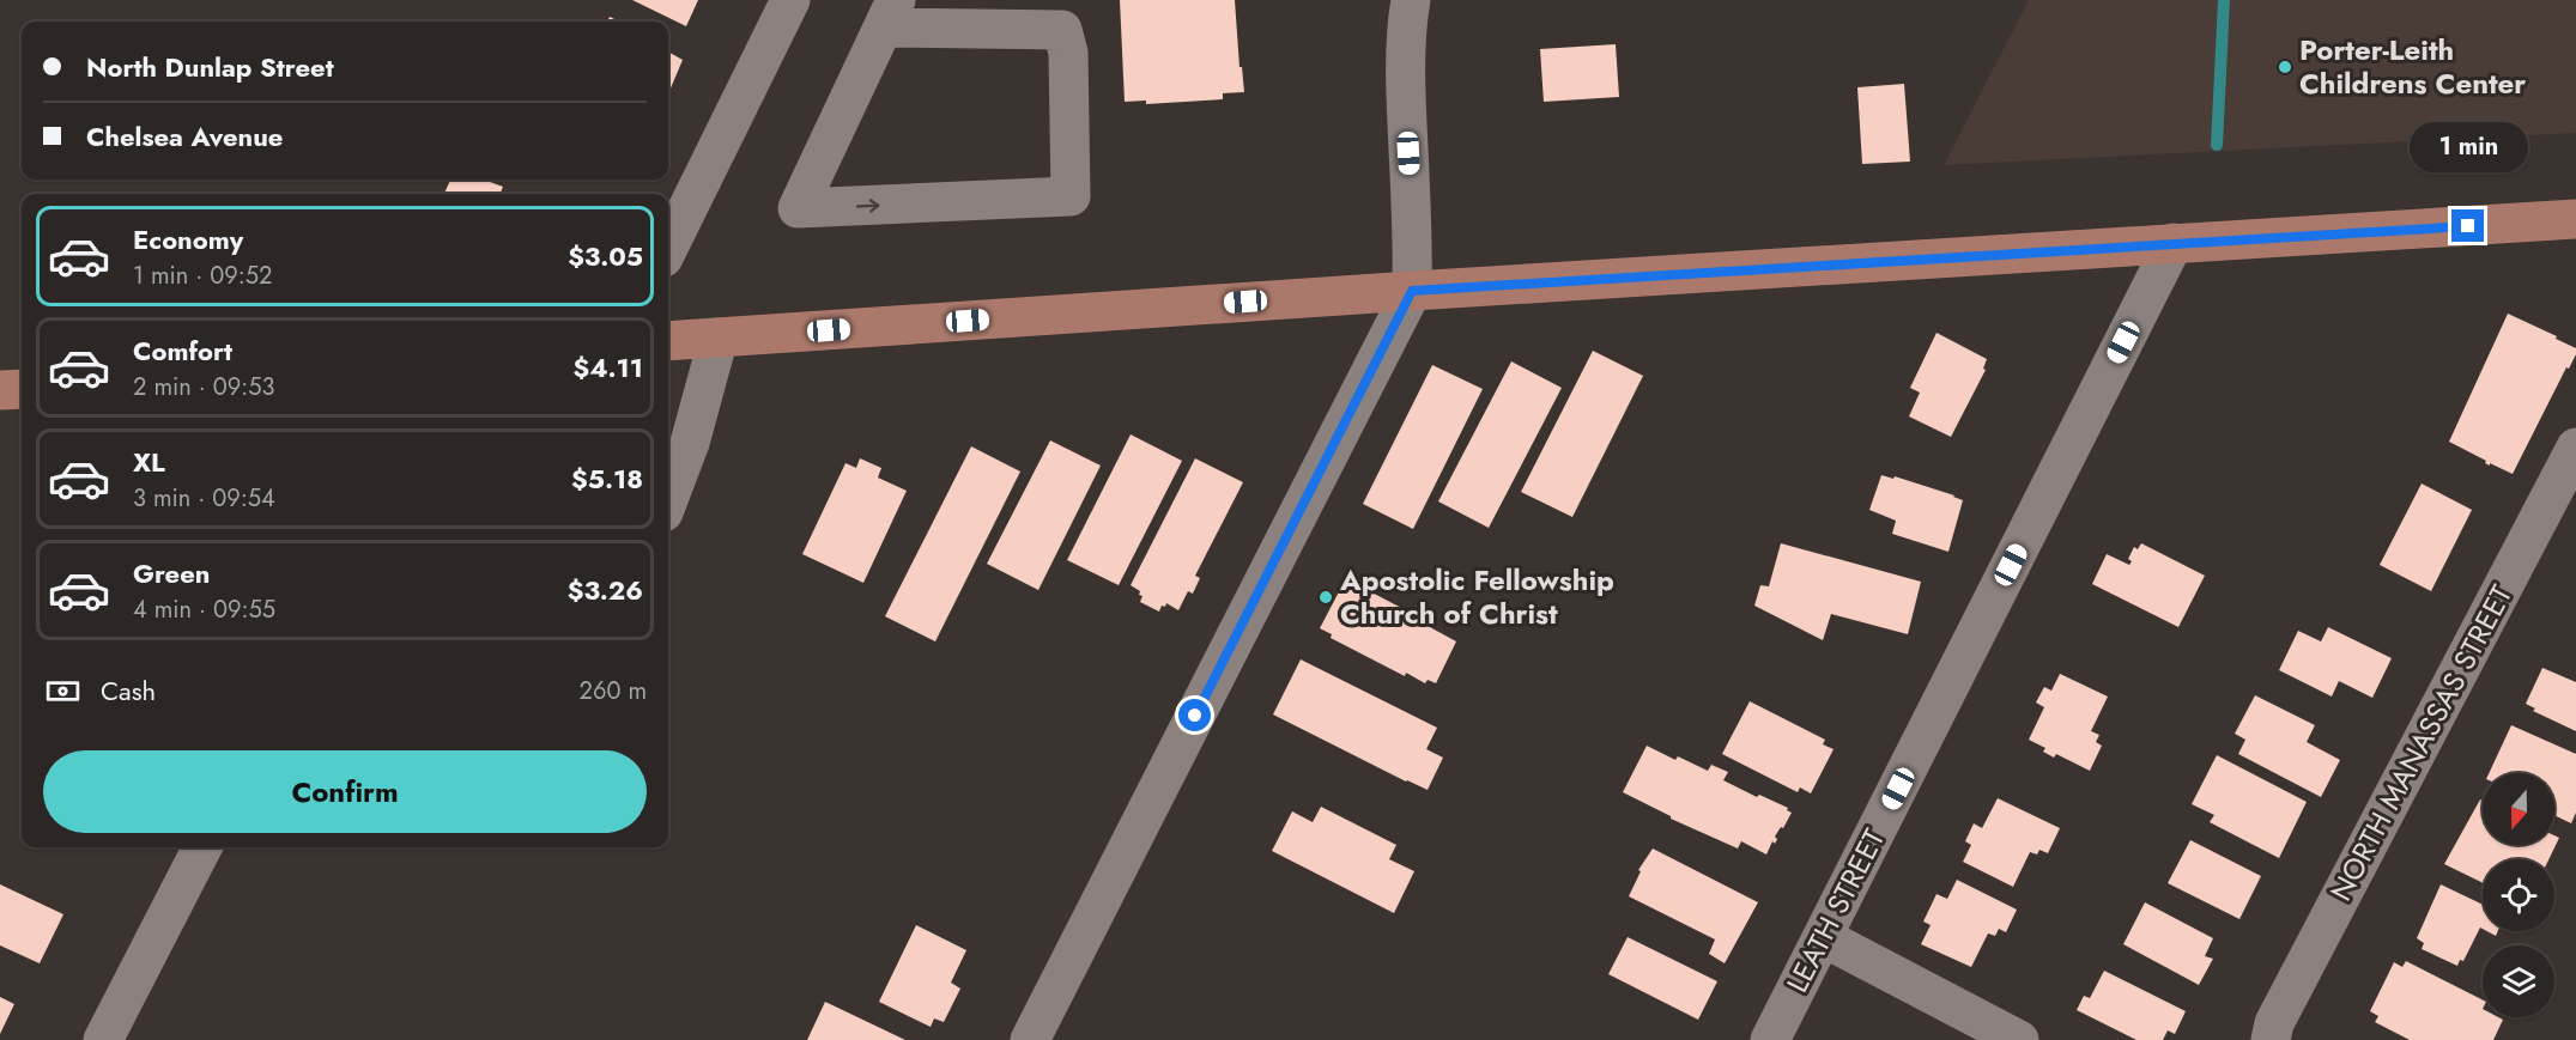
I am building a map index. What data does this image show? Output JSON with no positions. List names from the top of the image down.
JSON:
{
  "streets": {
    "street": ["NORTH MANASSAS STREET", "LEATH STREET"]
  },
  "places": ["Porter-Leith Childrens Center", "Apostolic Fellowship Church of Christ"],
  "north": "bottom",
  "page": {
    "banner": ["North Dunlap Street", "Chelsea Avenue"],
    "bubble": "1 min",
    "list": [
      {
        "name": "Economy",
        "note": "1 min · 09:52",
        "value": "$3.05"
      },
      {
        "name": "Comfort",
        "note": "2 min · 09:53",
        "value": "$4.11"
      },
      {
        "name": "XL",
        "note": "3 min · 09:54",
        "value": "$5.18"
      },
      {
        "name": "Green",
        "note": "4 min · 09:55",
        "value": "$3.26"
      }
    ],
    "pay": ["Cash", "260 m"],
    "buttons": "Confirm"
  }
}
